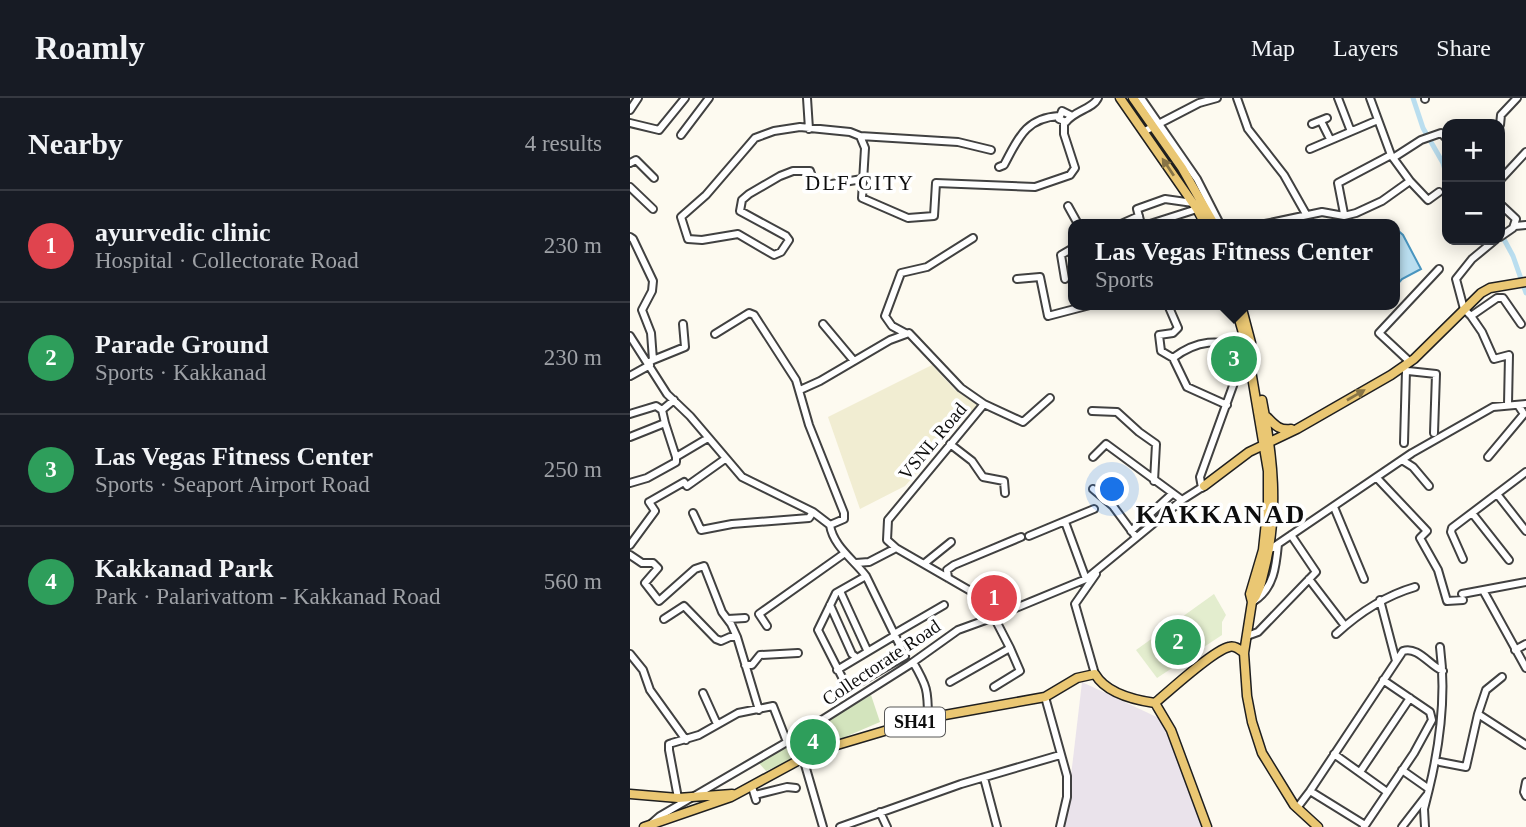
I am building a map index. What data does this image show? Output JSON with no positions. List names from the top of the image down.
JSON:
{
  "streets": {
    "main road": ["SH41"],
    "street": ["VSNL Road", "Collectorate Road"]
  },
  "crossings": [
    ["Collectorate Road", "SH41"]
  ],
  "districts": ["DLF CITY", "KAKKANAD"],
  "page": {
    "header": "Roamly",
    "nav": ["Map", "Layers", "Share"],
    "heading": ["Nearby", "4 results"],
    "map_buttons": ["+", "−"],
    "list": [
      {
        "mark": "1",
        "name": "ayurvedic clinic",
        "note": "Hospital · Collectorate Road",
        "value": "230 m"
      },
      {
        "mark": "2",
        "name": "Parade Ground",
        "note": "Sports · Kakkanad",
        "value": "230 m"
      },
      {
        "mark": "3",
        "name": "Las Vegas Fitness Center",
        "note": "Sports · Seaport Airport Road",
        "value": "250 m"
      },
      {
        "mark": "4",
        "name": "Kakkanad Park",
        "note": "Park · Palarivattom - Kakkanad Road",
        "value": "560 m"
      }
    ],
    "popup": ["Las Vegas Fitness Center", "Sports"],
    "pins": [
      "3",
      "1",
      "2",
      "4"
    ]
  }
}
